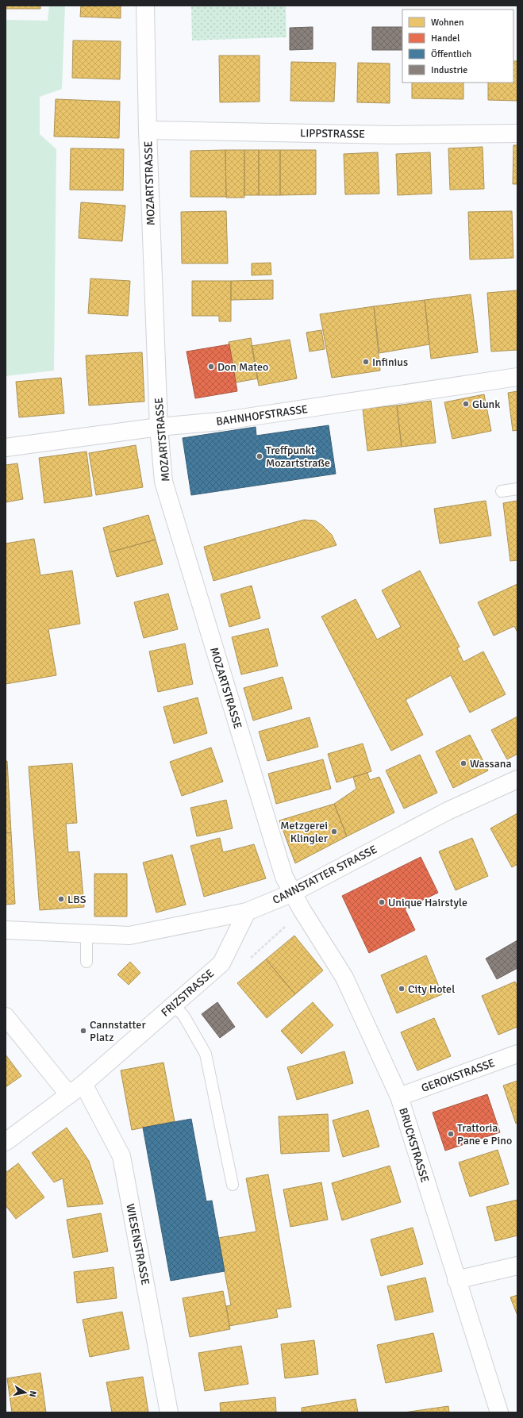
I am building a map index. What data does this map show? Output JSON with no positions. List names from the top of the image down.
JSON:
{
  "streets": {
    "street": [
      "LIPPSTRASSE",
      "MOZARTSTRASSE",
      "BAHNHOFSTRASSE",
      "CANNSTATTER STRASSE",
      "FRIZSTRASSE",
      "GEROKSTRASSE",
      "BRUCKSTRASSE",
      "WIESENSTRASSE"
    ]
  },
  "crossings": [
    ["LIPPSTRASSE", "MOZARTSTRASSE"],
    ["MOZARTSTRASSE", "BAHNHOFSTRASSE"],
    ["MOZARTSTRASSE", "CANNSTATTER STRASSE"],
    ["MOZARTSTRASSE", "BRUCKSTRASSE"],
    ["CANNSTATTER STRASSE", "FRIZSTRASSE"],
    ["CANNSTATTER STRASSE", "BRUCKSTRASSE"],
    ["FRIZSTRASSE", "WIESENSTRASSE"],
    ["GEROKSTRASSE", "BRUCKSTRASSE"]
  ],
  "places": [
    "Infinius",
    "Don Mateo",
    "Glunk",
    "Treffpunkt Mozartstraße",
    "Wassana",
    "Metzgerei Klingler",
    "LBS",
    "Unique Hairstyle",
    "City Hotel",
    "Cannstatter Platz",
    "Trattoria Pane e Pino"
  ],
  "legend": [
    "Wohnen",
    "Handel",
    "Öffentlich",
    "Industrie"
  ],
  "north": "right"
}
